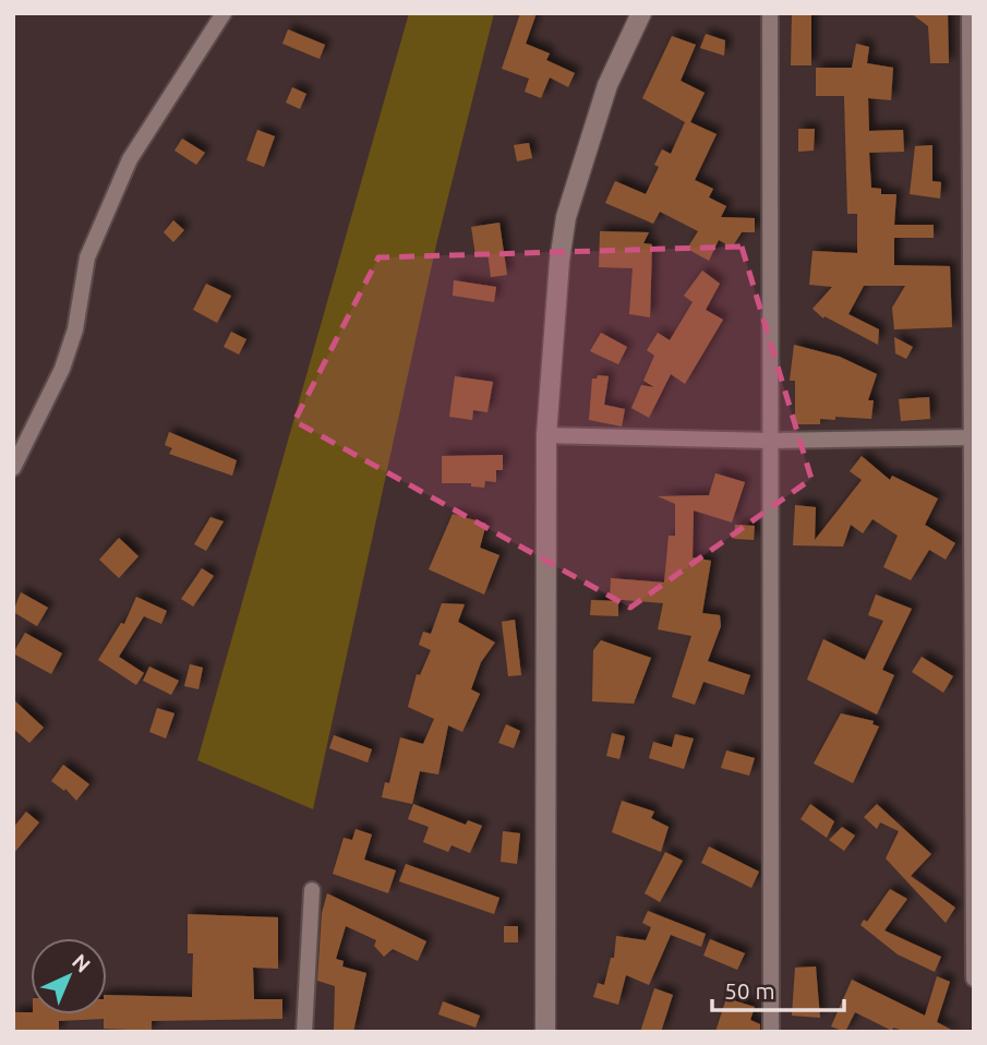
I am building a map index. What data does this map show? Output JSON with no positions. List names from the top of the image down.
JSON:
{
  "scale_bar": "50 m",
  "north": "top right"
}
